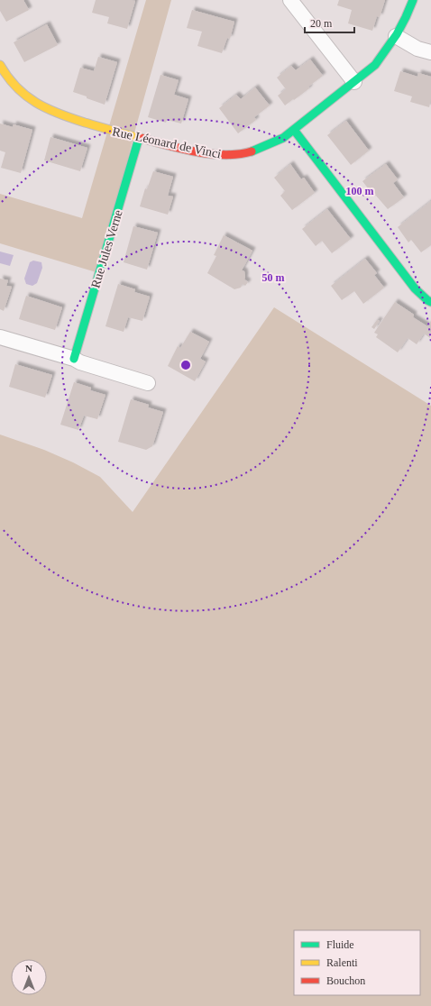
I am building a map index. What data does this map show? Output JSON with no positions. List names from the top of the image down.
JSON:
{
  "streets": {
    "street": ["Rue Léonard de Vinci", "Rue Jules Verne"]
  },
  "crossings": [
    ["Rue Léonard de Vinci", "Rue Jules Verne"]
  ],
  "legend": ["Fluide", "Ralenti", "Bouchon"],
  "scale_bar": "20 m",
  "north": "top",
  "rings": ["100 m", "50 m"]
}
